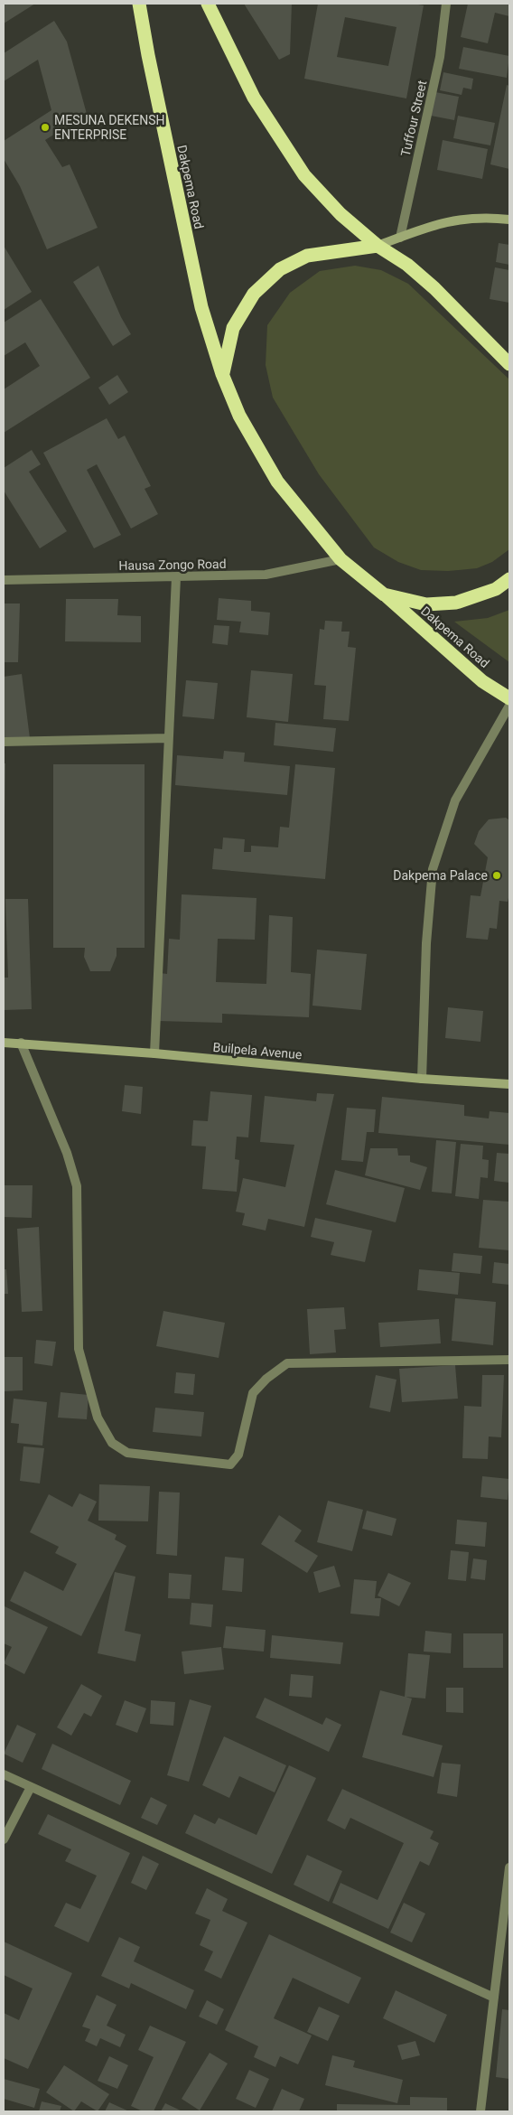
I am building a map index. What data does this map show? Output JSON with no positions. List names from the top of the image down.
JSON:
{
  "streets": {
    "highway": ["Dakpema Road"],
    "street": ["Tuffour Street", "Hausa Zongo Road", "Builpela Avenue"]
  },
  "crossings": [
    ["Dakpema Road", "Hausa Zongo Road"]
  ],
  "places": ["MESUNA DEKENSH ENTERPRISE", "Dakpema Palace"]
}
